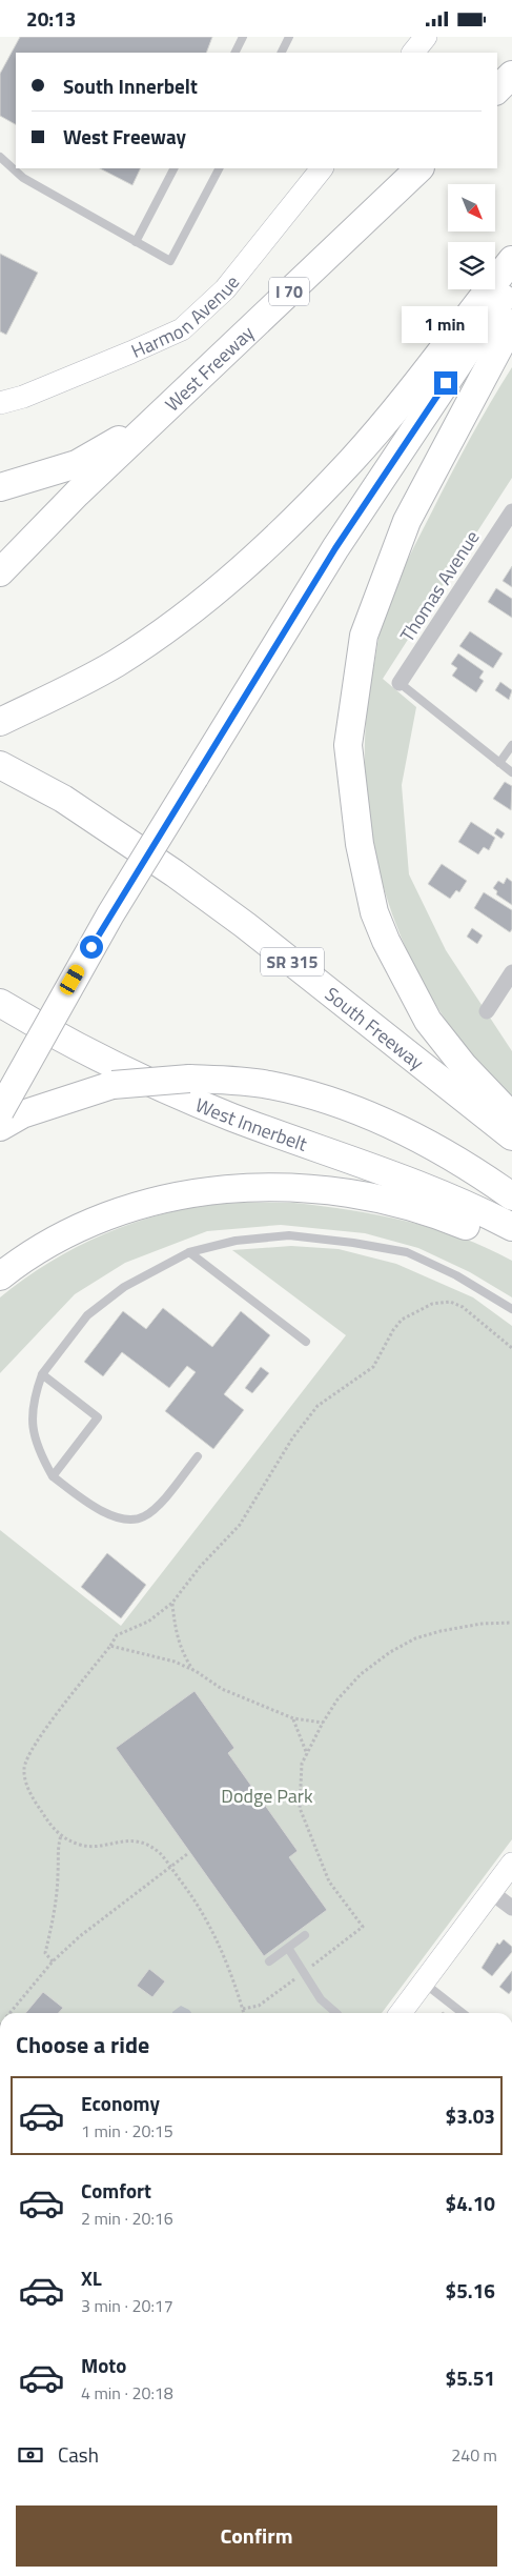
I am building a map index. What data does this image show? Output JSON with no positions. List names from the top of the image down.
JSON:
{
  "streets": {
    "highway": [
      "I 70",
      "West Freeway",
      "SR 315",
      "South Freeway",
      "West Innerbelt"
    ],
    "main road": ["Harmon Avenue"],
    "street": ["Thomas Avenue"]
  },
  "parks": ["Dodge Park"],
  "north": "bottom right",
  "page": {
    "status": "20:13",
    "banner": ["South Innerbelt", "West Freeway"],
    "bubble": "1 min",
    "heading": "Choose a ride",
    "list": [
      {
        "name": "Economy",
        "note": "1 min · 20:15",
        "value": "$3.03"
      },
      {
        "name": "Comfort",
        "note": "2 min · 20:16",
        "value": "$4.10"
      },
      {
        "name": "XL",
        "note": "3 min · 20:17",
        "value": "$5.16"
      },
      {
        "name": "Moto",
        "note": "4 min · 20:18",
        "value": "$5.51"
      }
    ],
    "pay": ["Cash", "240 m"],
    "buttons": "Confirm"
  }
}
